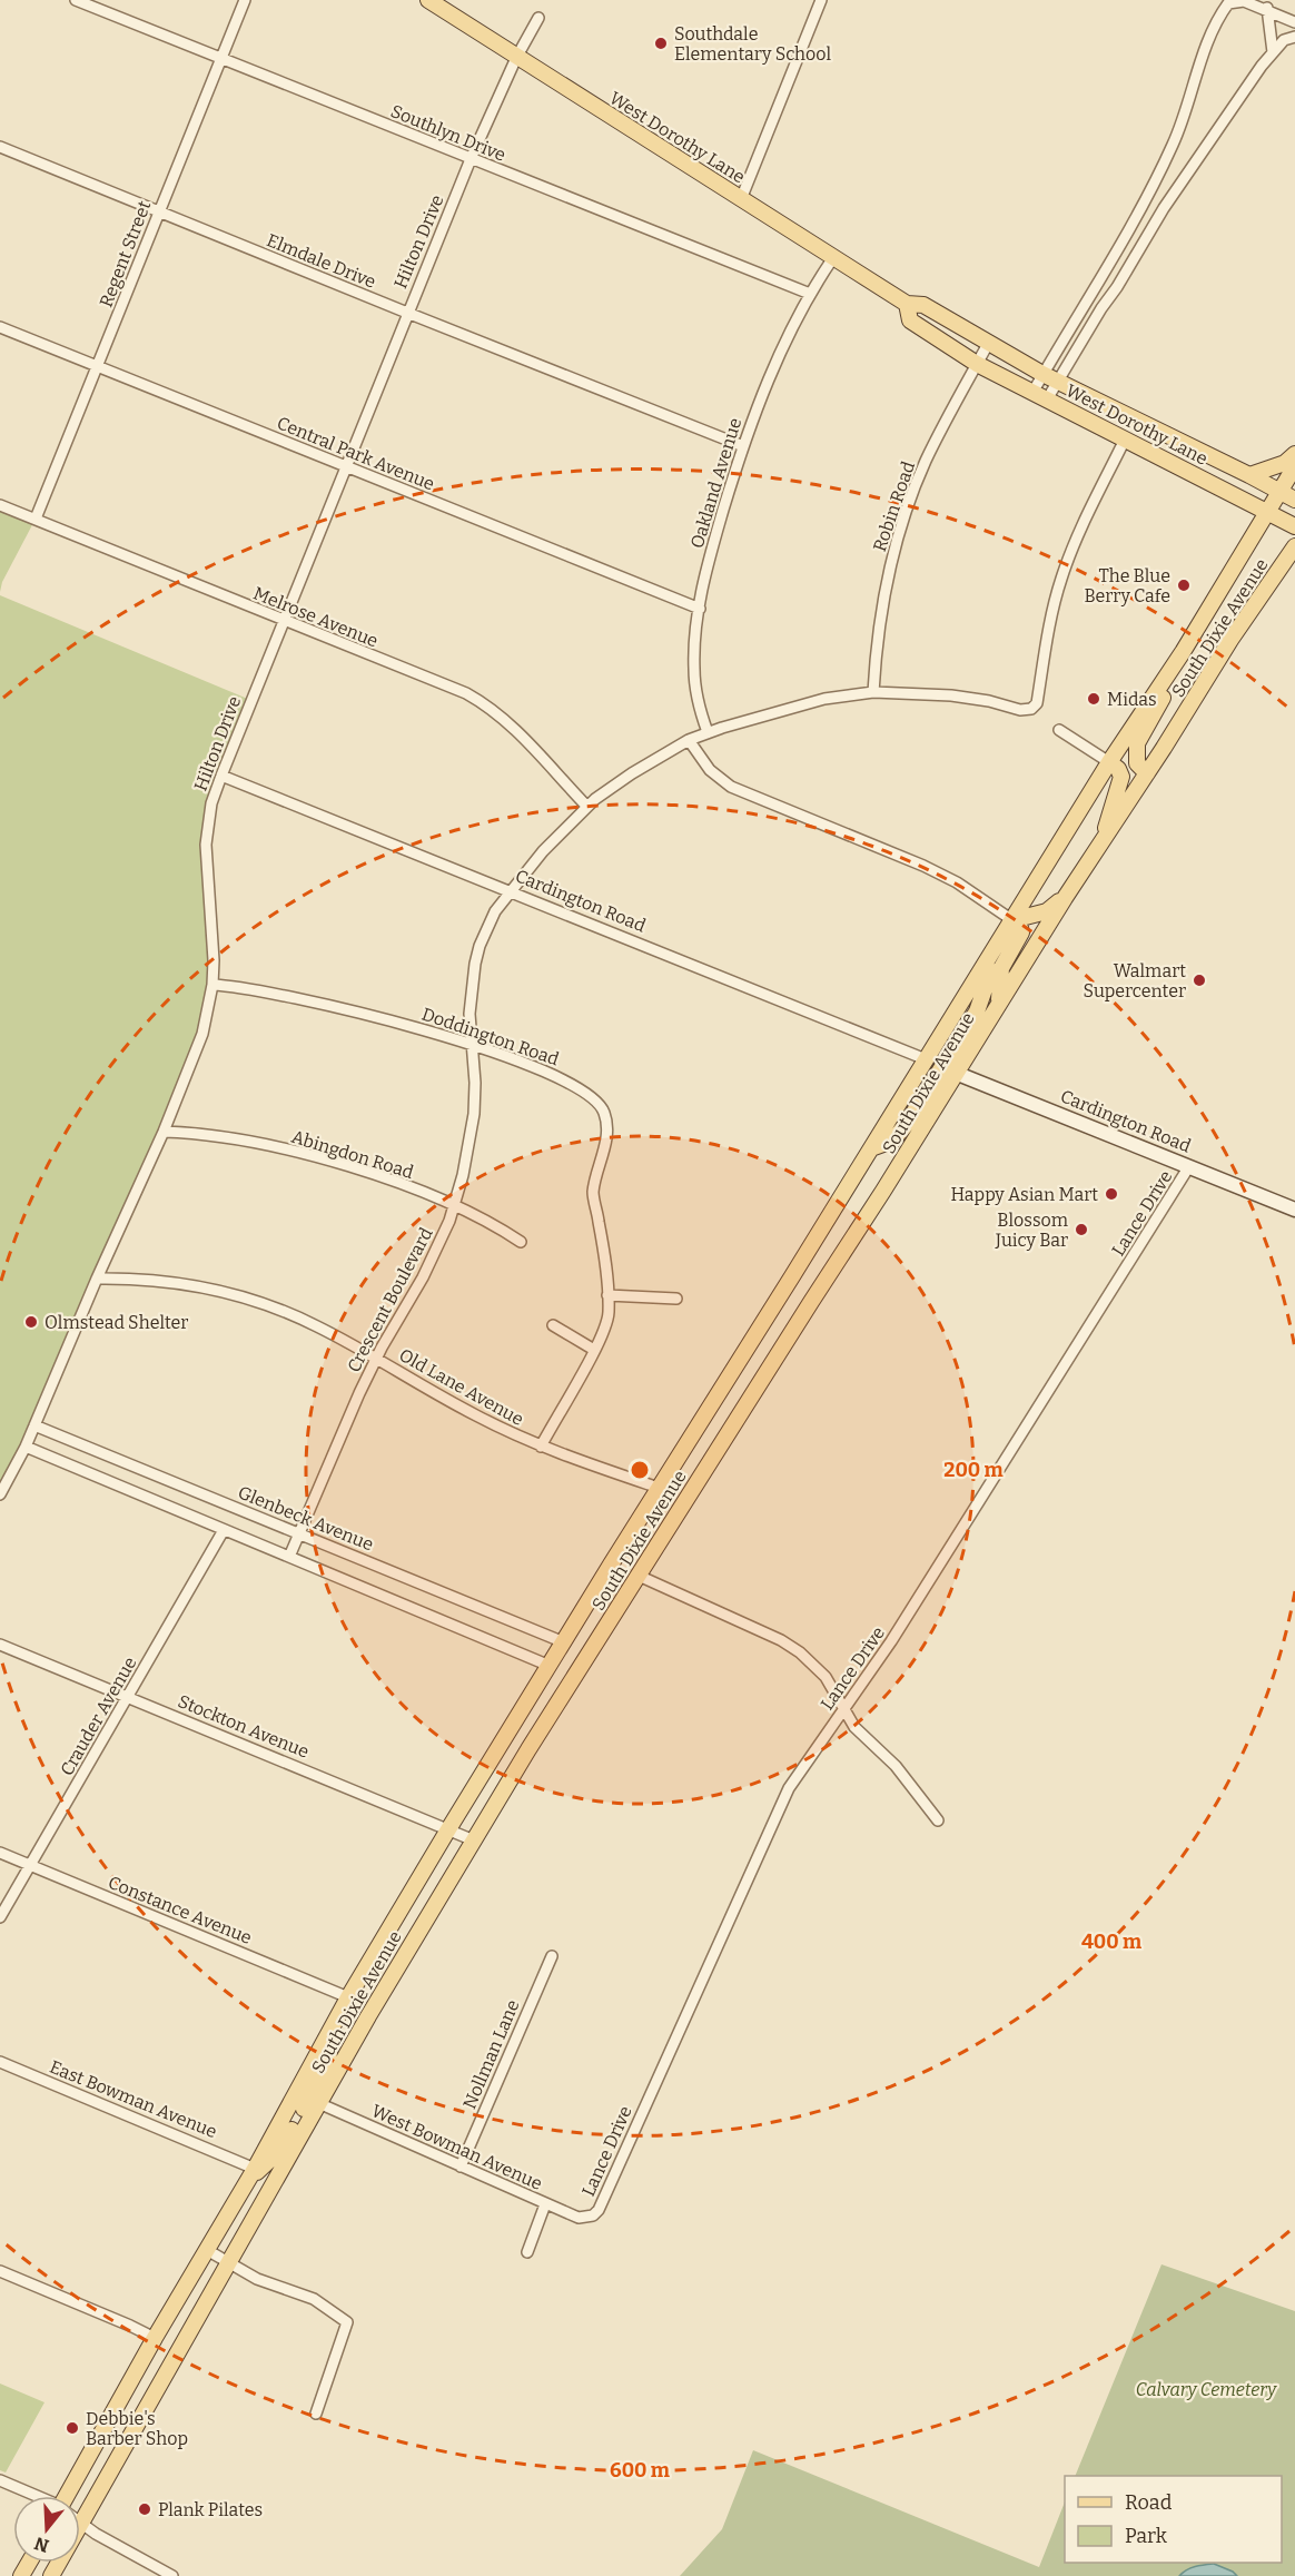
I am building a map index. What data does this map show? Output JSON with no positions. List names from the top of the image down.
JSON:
{
  "streets": {
    "main road": ["West Dorothy Lane", "South Dixie Avenue"],
    "street": [
      "Southlyn Drive",
      "Hilton Drive",
      "Regent Street",
      "Elmdale Drive",
      "Central Park Avenue",
      "Oakland Avenue",
      "Robin Road",
      "Melrose Avenue",
      "Cardington Road",
      "Doddington Road",
      "Abingdon Road",
      "Lance Drive",
      "Crescent Boulevard",
      "Old Lane Avenue",
      "Glenbeck Avenue",
      "Crauder Avenue",
      "Stockton Avenue",
      "Constance Avenue",
      "Nollman Lane",
      "East Bowman Avenue",
      "West Bowman Avenue"
    ]
  },
  "crossings": [
    ["Southlyn Drive", "Hilton Drive"],
    ["Southlyn Drive", "Regent Street"],
    ["Southlyn Drive", "Oakland Avenue"],
    ["West Dorothy Lane", "Hilton Drive"],
    ["West Dorothy Lane", "Oakland Avenue"],
    ["West Dorothy Lane", "Robin Road"],
    ["West Dorothy Lane", "South Dixie Avenue"],
    ["West Dorothy Lane", "Crescent Boulevard"],
    ["Hilton Drive", "Elmdale Drive"],
    ["Hilton Drive", "Central Park Avenue"],
    ["Hilton Drive", "Melrose Avenue"],
    ["Hilton Drive", "Cardington Road"],
    ["Hilton Drive", "Doddington Road"],
    ["Hilton Drive", "Abingdon Road"],
    ["Hilton Drive", "Old Lane Avenue"],
    ["Hilton Drive", "Glenbeck Avenue"],
    ["Regent Street", "Elmdale Drive"],
    ["Regent Street", "Central Park Avenue"],
    ["Regent Street", "Melrose Avenue"],
    ["Elmdale Drive", "Oakland Avenue"],
    ["Central Park Avenue", "Oakland Avenue"],
    ["Oakland Avenue", "Crescent Boulevard"],
    ["Robin Road", "Crescent Boulevard"],
    ["Melrose Avenue", "Crescent Boulevard"],
    ["South Dixie Avenue", "Cardington Road"],
    ["South Dixie Avenue", "Old Lane Avenue"],
    ["South Dixie Avenue", "Glenbeck Avenue"],
    ["South Dixie Avenue", "Stockton Avenue"],
    ["South Dixie Avenue", "Constance Avenue"],
    ["South Dixie Avenue", "East Bowman Avenue"],
    ["South Dixie Avenue", "West Bowman Avenue"],
    ["Cardington Road", "Lance Drive"],
    ["Cardington Road", "Crescent Boulevard"],
    ["Doddington Road", "Crescent Boulevard"],
    ["Doddington Road", "Old Lane Avenue"],
    ["Abingdon Road", "Crescent Boulevard"],
    ["Lance Drive", "West Bowman Avenue"],
    ["Crescent Boulevard", "Old Lane Avenue"],
    ["Crescent Boulevard", "Glenbeck Avenue"],
    ["Crauder Avenue", "Stockton Avenue"],
    ["Crauder Avenue", "Constance Avenue"],
    ["Nollman Lane", "West Bowman Avenue"]
  ],
  "parks": ["Calvary Cemetery"],
  "places": [
    "Southdale Elementary School",
    "The Blue Berry Cafe",
    "Midas",
    "Walmart Supercenter",
    "Happy Asian Mart",
    "Blossom Juicy Bar",
    "Olmstead Shelter",
    "Debbie's Barber Shop",
    "Plank Pilates"
  ],
  "legend": ["Road", "Park"],
  "north": "bottom",
  "rings": ["200 m", "400 m", "600 m"]
}
